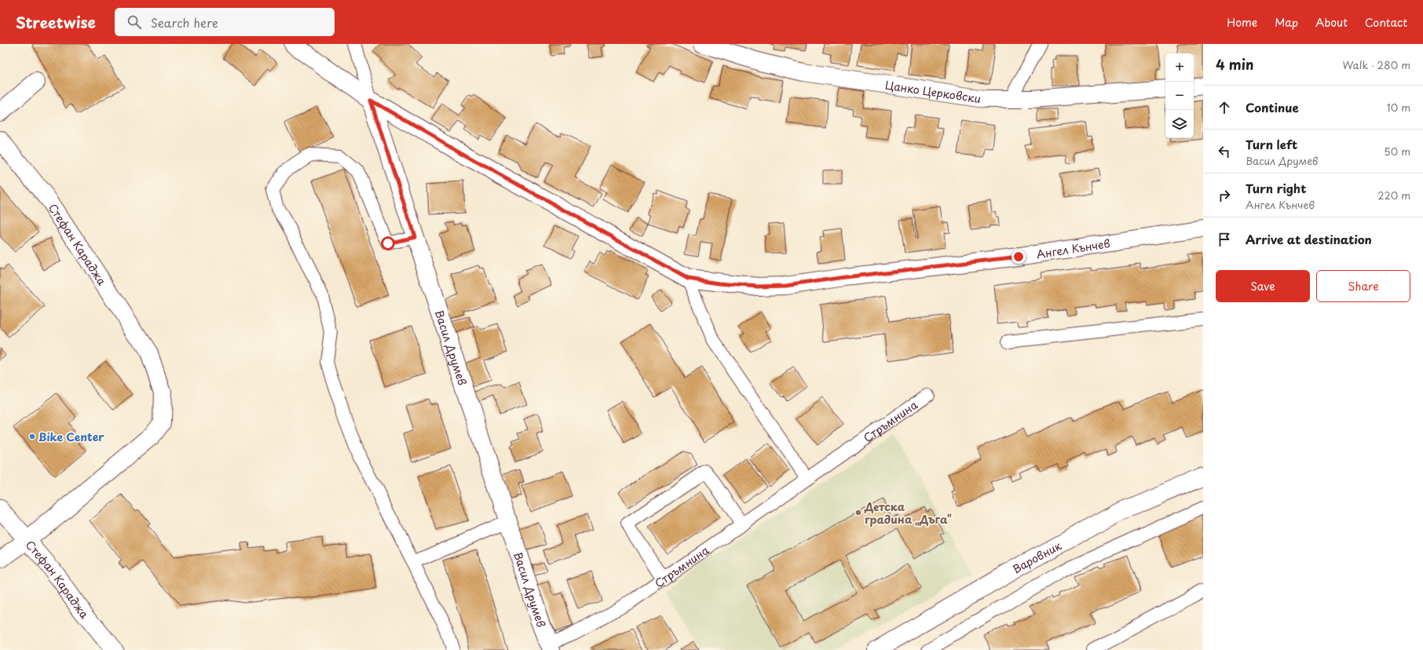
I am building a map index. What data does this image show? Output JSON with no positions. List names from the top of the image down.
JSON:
{
  "streets": {
    "street": [
      "Цанко Церковски",
      "Стефан Караджа",
      "Ангел Кънчев",
      "Васил Друмев",
      "Варовник"
    ],
    "lane": ["Стръмнина"]
  },
  "crossings": [
    ["Ангел Кънчев", "Васил Друмев"],
    ["Васил Друмев", "Стръмнина"]
  ],
  "places": ["Bike Center", "Детска градина „Дъга“"],
  "page": {
    "header": "Streetwise",
    "search": "Search here",
    "nav": [
      "Home",
      "Map",
      "About",
      "Contact"
    ],
    "heading": ["4 min", "Walk · 280 m"],
    "map_buttons": ["+", "−"],
    "list": [
      ["Continue", "10 m"],
      ["Turn left", "Васил Друмев", "50 m"],
      ["Turn right", "Ангел Кънчев", "220 m"],
      "Arrive at destination"
    ],
    "buttons": ["Save", "Share"]
  }
}
